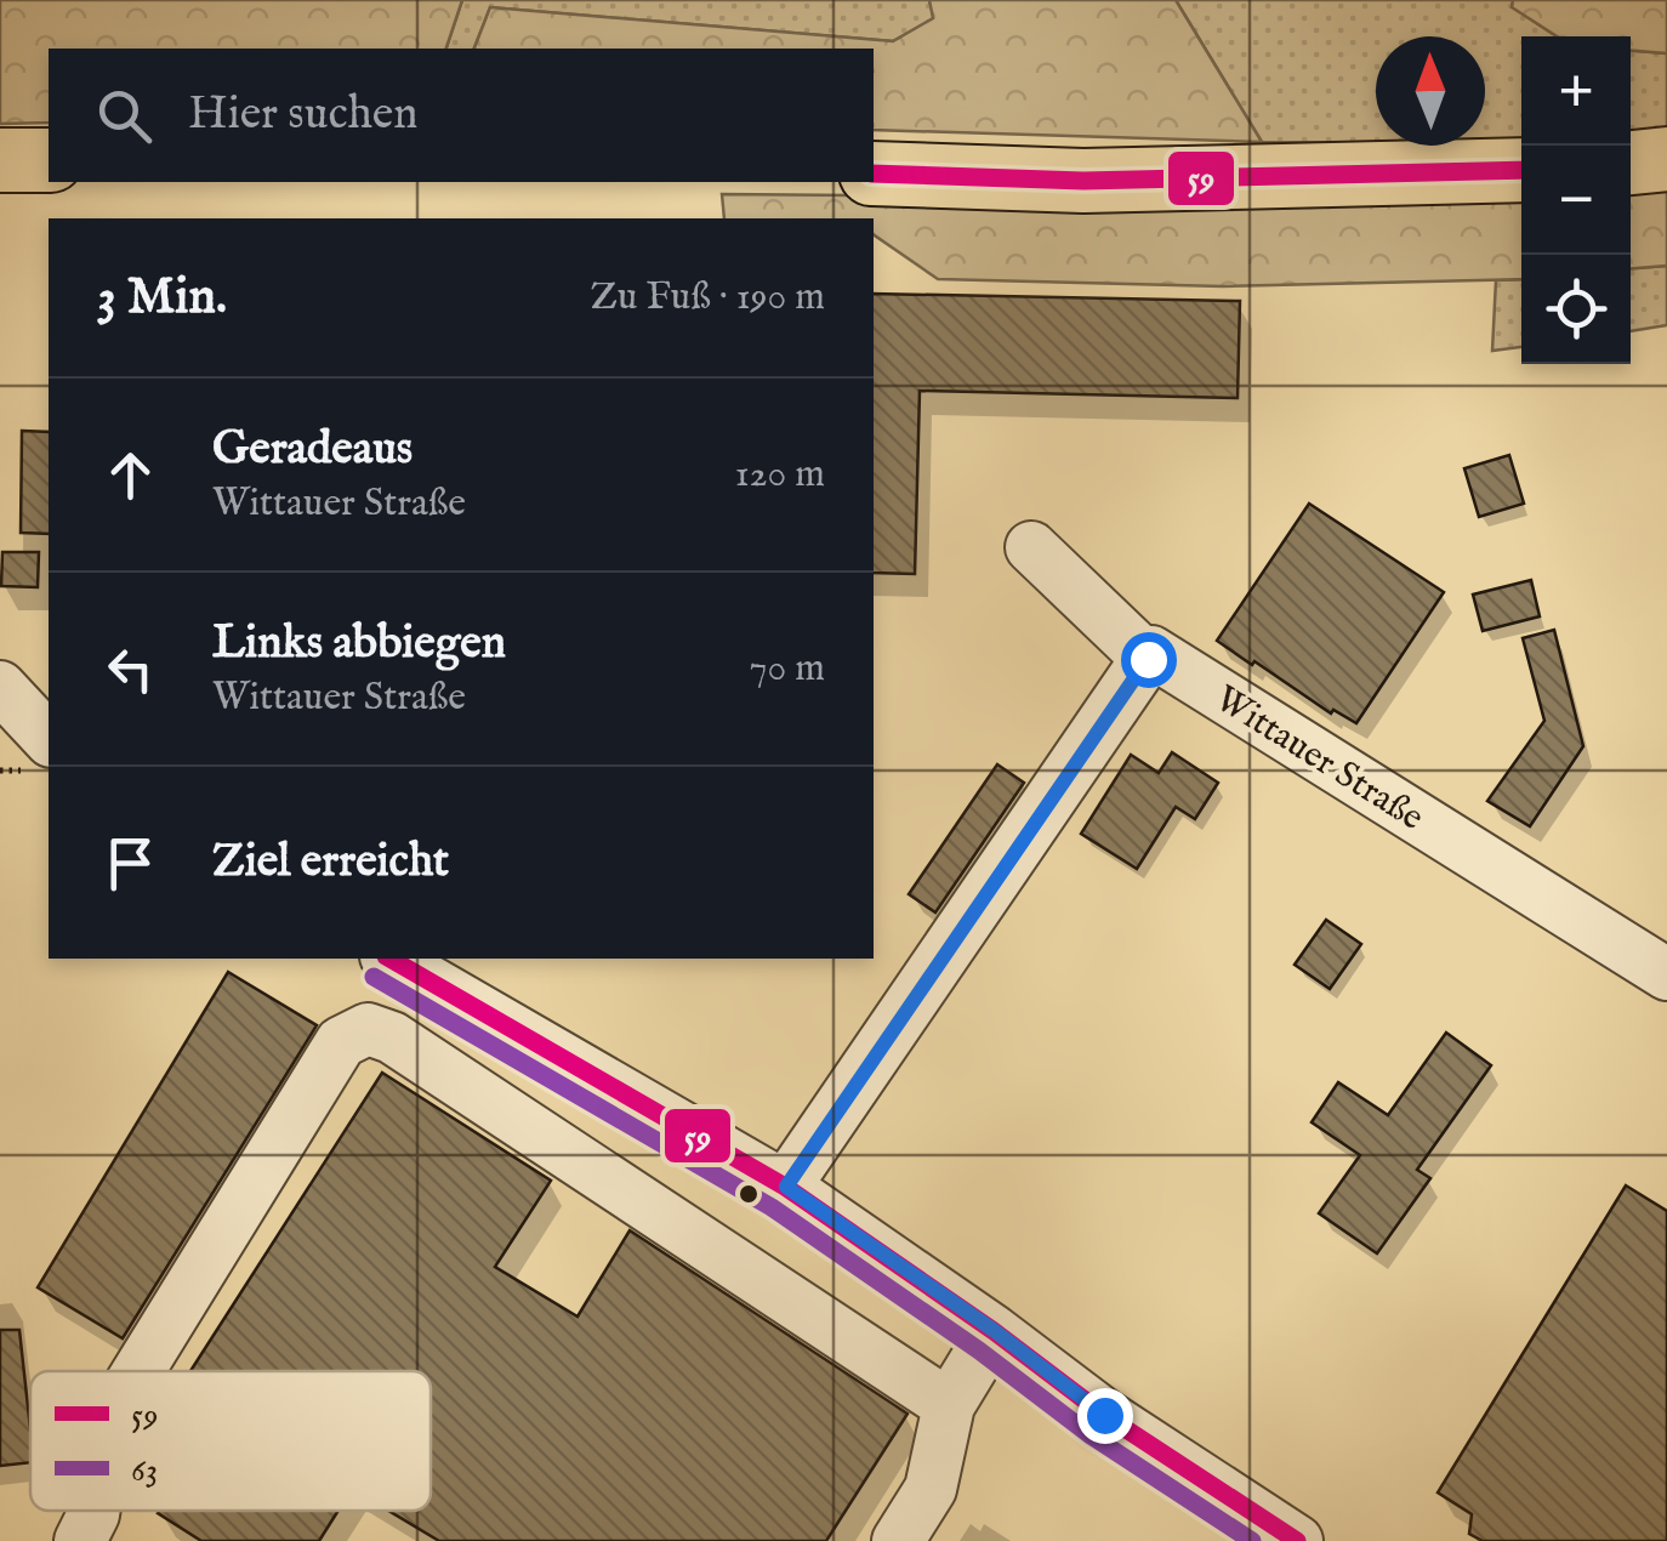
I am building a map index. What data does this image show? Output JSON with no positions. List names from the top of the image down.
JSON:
{
  "streets": {
    "street": ["Wittauer Straße"]
  },
  "lines": ["transit line 59", "transit line 63"],
  "legend": ["59", "63"],
  "north": "top",
  "page": {
    "map_buttons": ["+", "−"],
    "search": "Hier suchen",
    "heading": ["3 Min.", "Zu Fuß · 190 m"],
    "list": [
      ["Geradeaus", "Wittauer Straße", "120 m"],
      ["Links abbiegen", "Wittauer Straße", "70 m"],
      "Ziel erreicht"
    ]
  }
}
